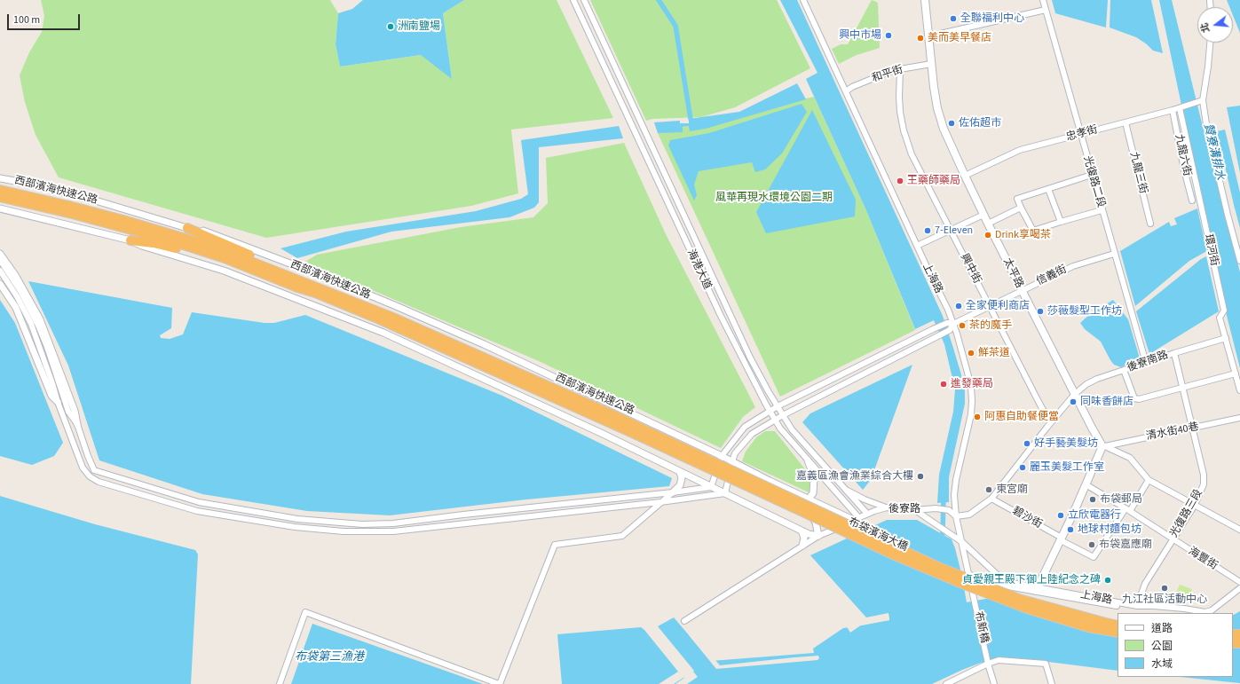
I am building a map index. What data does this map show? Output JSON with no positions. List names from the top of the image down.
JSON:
{
  "streets": {
    "highway": ["西部濱海快速公路", "布袋濱海大橋"],
    "main road": ["太平路"],
    "street": [
      "和平街",
      "忠孝街",
      "九龍六街",
      "九龍三街",
      "光復路二段",
      "環河街",
      "興中街",
      "海港大道",
      "信義街",
      "上海路",
      "後寮南路",
      "清水街40巷",
      "後寮路",
      "光復路三段",
      "碧沙街",
      "海豐街",
      "布新橋"
    ]
  },
  "crossings": [
    ["和平街", "興中街"],
    ["和平街", "太平路"],
    ["和平街", "上海路"],
    ["忠孝街", "九龍六街"],
    ["忠孝街", "九龍三街"],
    ["忠孝街", "光復路二段"],
    ["忠孝街", "環河街"],
    ["忠孝街", "太平路"],
    ["光復路二段", "信義街"],
    ["光復路二段", "後寮南路"],
    ["西部濱海快速公路", "布袋濱海大橋"],
    ["環河街", "後寮南路"],
    ["興中街", "信義街"],
    ["海港大道", "後寮路"],
    ["太平路", "信義街"],
    ["太平路", "上海路"],
    ["太平路", "後寮南路"],
    ["太平路", "碧沙街"],
    ["太平路", "海豐街"],
    ["信義街", "上海路"],
    ["上海路", "後寮路"],
    ["上海路", "光復路三段"],
    ["上海路", "布新橋"],
    ["後寮南路", "光復路三段"],
    ["清水街40巷", "光復路三段"],
    ["光復路三段", "海豐街"],
    ["碧沙街", "海豐街"]
  ],
  "water": ["贊寮溝排水", "布袋第三漁港"],
  "parks": ["風華再現水環境公園二期"],
  "places": [
    "全聯福利中心",
    "洲南鹽場",
    "興中市場",
    "美而美早餐店",
    "佐佑超市",
    "王藥師藥局",
    "7-Eleven",
    "Drink享喝茶",
    "全家便利商店",
    "莎薇髮型工作坊",
    "茶的魔手",
    "鮮茶道",
    "進發藥局",
    "同味香餅店",
    "阿惠自助餐便當",
    "好手藝美髮坊",
    "麗玉美髮工作室",
    "嘉義區漁會漁業綜合大樓",
    "東宮廟",
    "布袋郵局",
    "立欣電器行",
    "地球村麵包坊",
    "布袋嘉應廟",
    "貞愛親王殿下御上陸紀念之碑",
    "九江社區活動中心"
  ],
  "legend": ["道路", "公園", "水域"],
  "scale_bar": "100 m",
  "north": "left"
}
